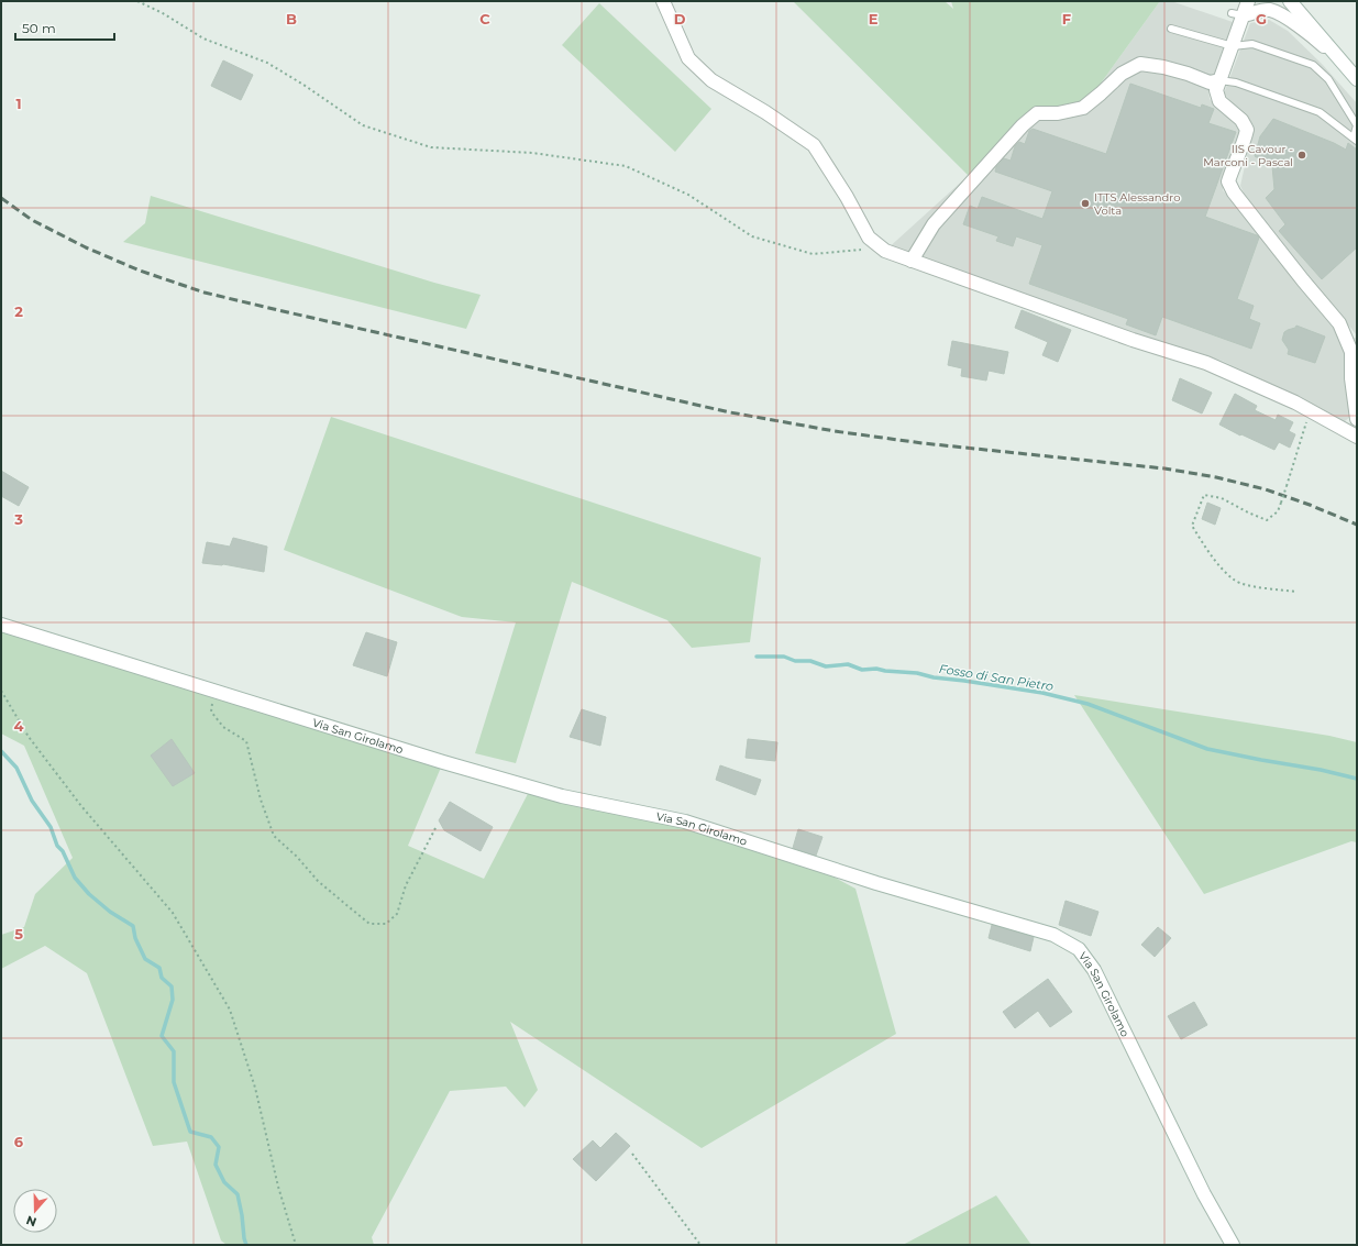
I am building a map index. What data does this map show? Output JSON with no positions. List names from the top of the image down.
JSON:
{
  "streets": {
    "street": ["Via San Girolamo"]
  },
  "water": ["Fosso di San Pietro"],
  "places": ["IIS Cavour - Marconi - Pascal", "ITTS Alessandro Volta"],
  "scale_bar": "50 m",
  "north": "bottom",
  "grid": {
    "columns": [
      "B",
      "C",
      "D",
      "E",
      "F",
      "G"
    ],
    "rows": [
      "1",
      "2",
      "3",
      "4",
      "5",
      "6"
    ]
  }
}
